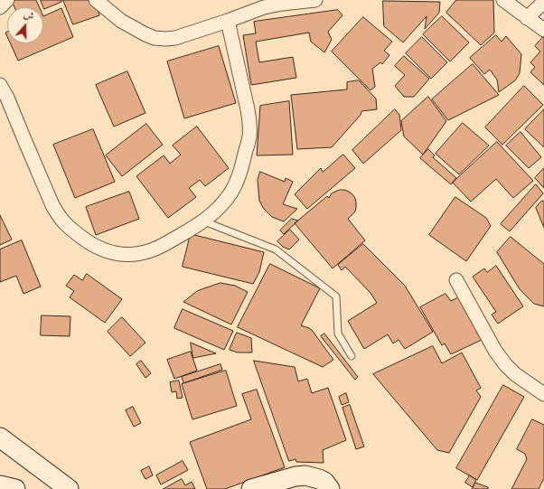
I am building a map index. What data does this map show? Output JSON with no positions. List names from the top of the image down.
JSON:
{
  "north": "top"
}
